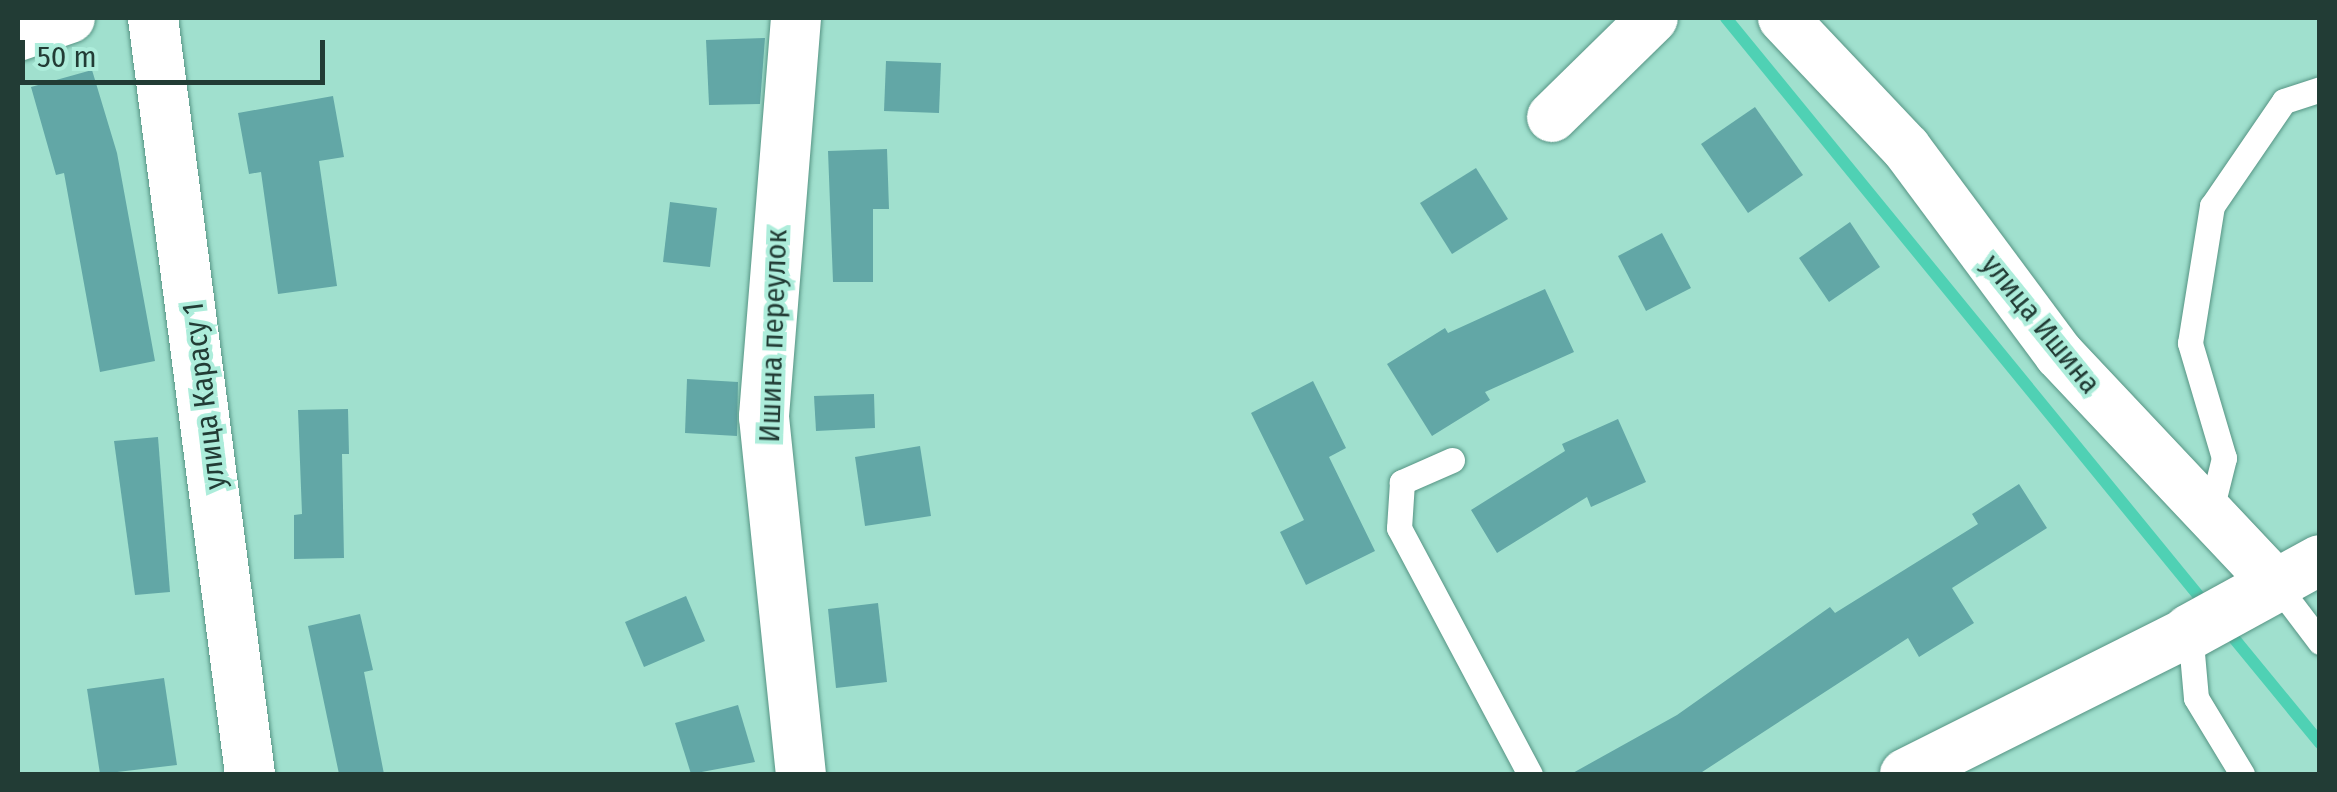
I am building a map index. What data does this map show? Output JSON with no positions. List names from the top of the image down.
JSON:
{
  "streets": {
    "street": ["улица Ишина", "Ишина переулок", "улица Карасу 1"]
  },
  "scale_bar": "50 m"
}
